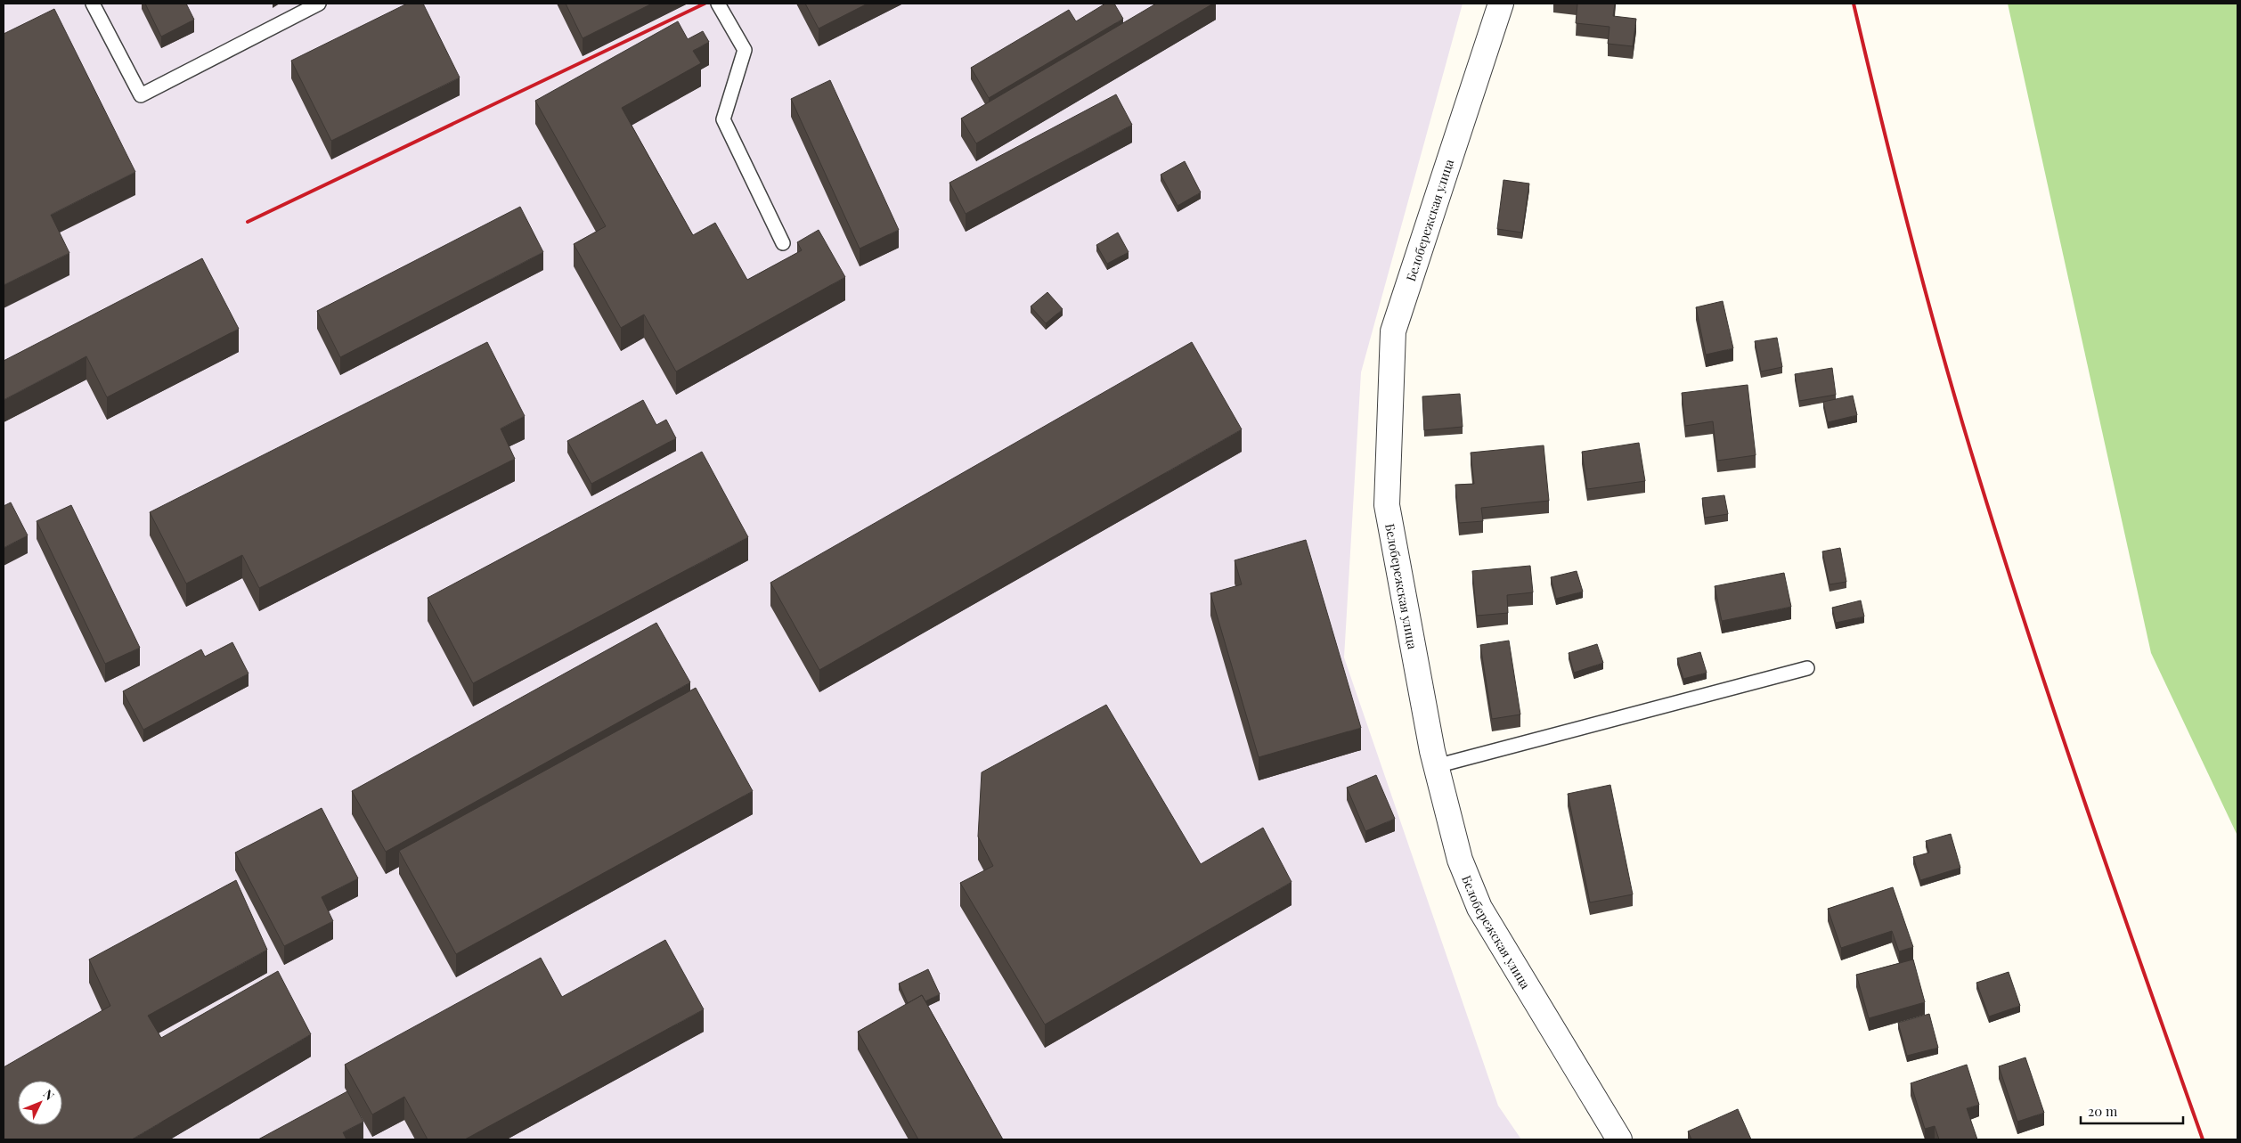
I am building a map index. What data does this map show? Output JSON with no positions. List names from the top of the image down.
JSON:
{
  "streets": {
    "street": ["Белобережская улица"]
  },
  "scale_bar": "20 m",
  "north": "top right"
}
